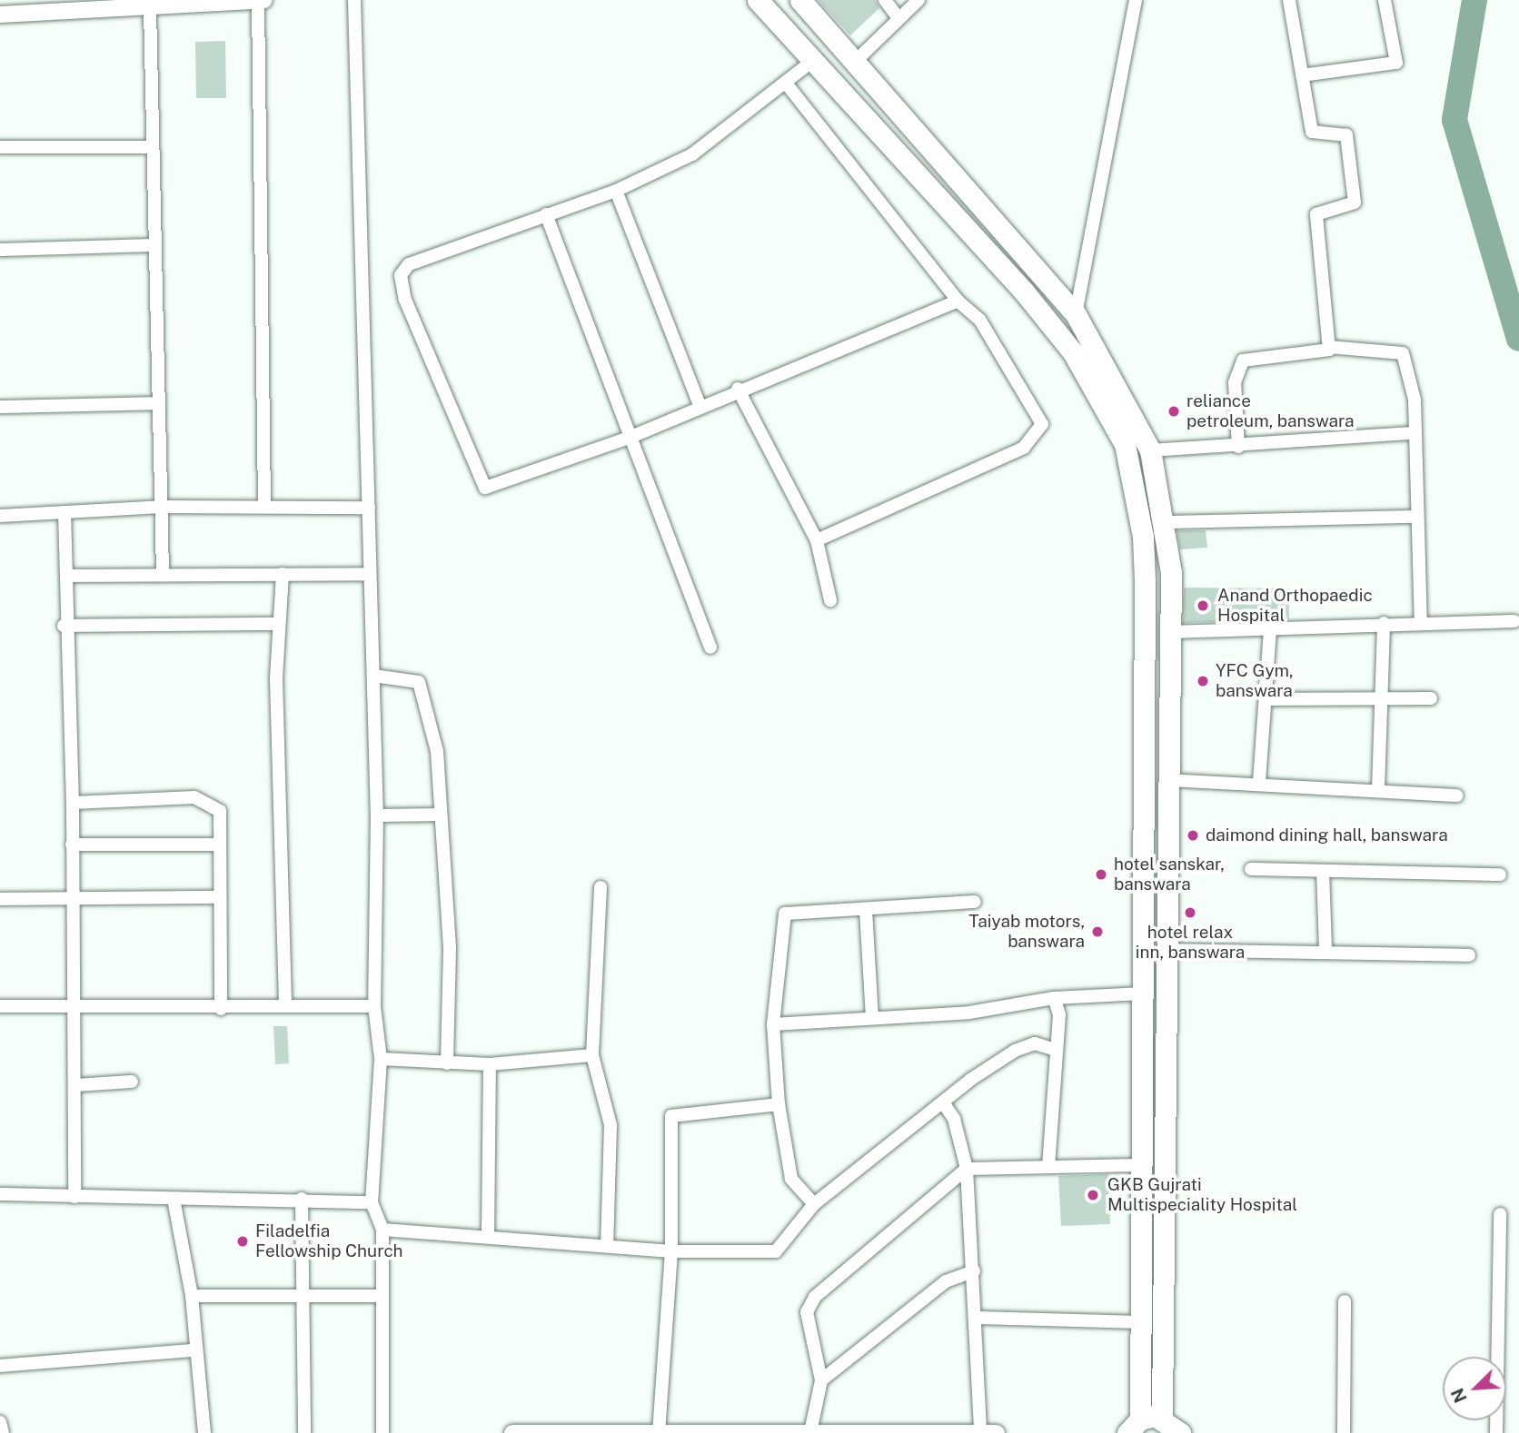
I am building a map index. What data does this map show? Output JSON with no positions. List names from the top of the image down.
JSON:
{
  "places": [
    "reliance petroleum, banswara",
    "Anand Orthopaedic Hospital",
    "YFC Gym, banswara",
    "daimond dining hall, banswara",
    "hotel sanskar, banswara",
    "hotel relax inn, banswara",
    "Taiyab motors, banswara",
    "GKB Gujrati Multispeciality Hospital",
    "Filadelfia Fellowship Church"
  ],
  "north": "bottom left"
}
